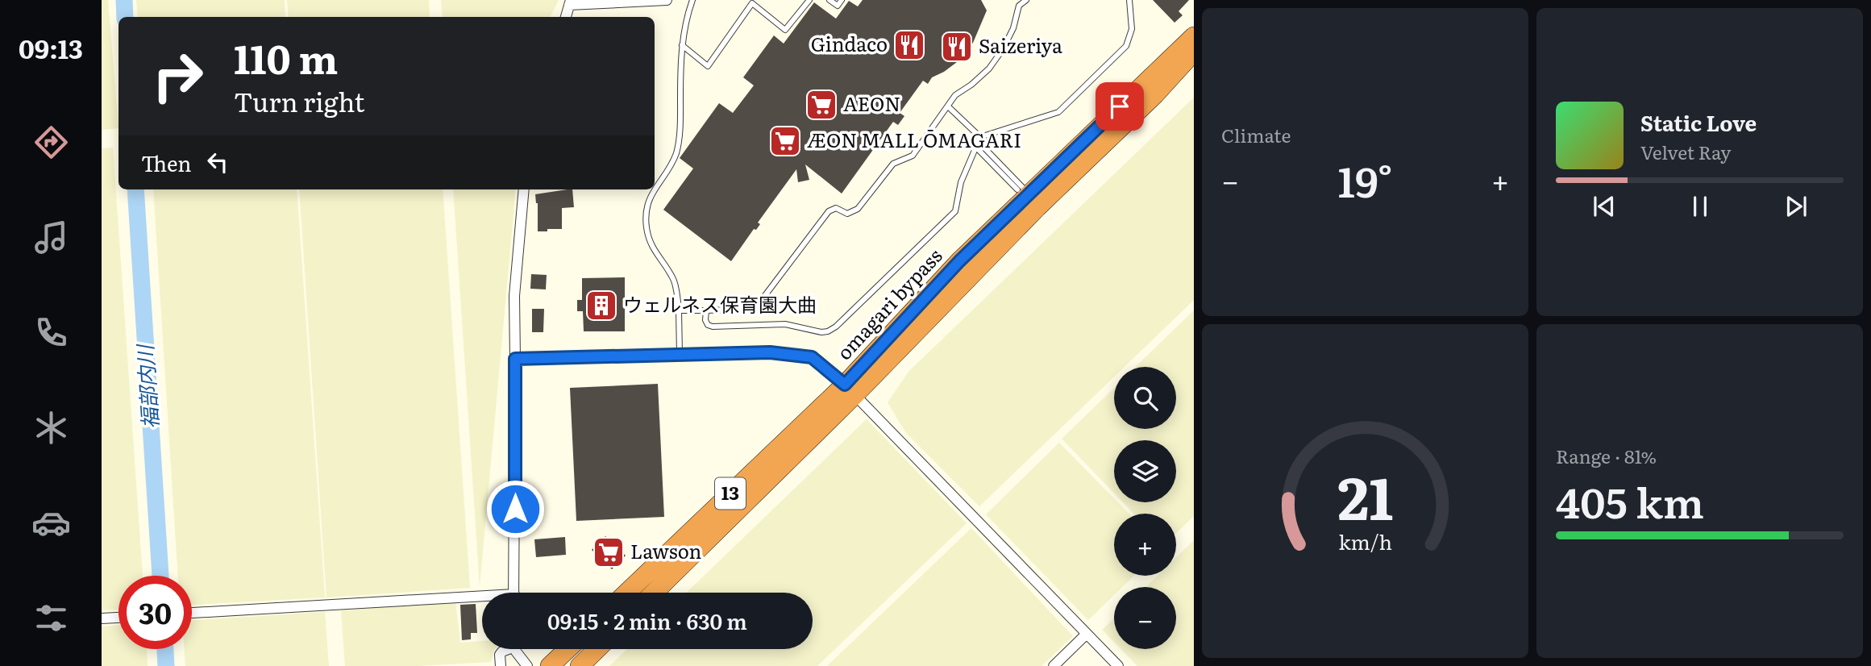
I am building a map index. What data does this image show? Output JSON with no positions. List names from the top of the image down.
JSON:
{
  "streets": {
    "highway": ["omagari bypass", "13"]
  },
  "water": ["福部内川"],
  "places": {
    "restaurant": ["Gindaco", "Saizeriya"],
    "supermarket": ["AEON", "ÆON MALL ŌMAGARI", "Lawson"],
    "building": ["ウェルネス保育園大曲"]
  },
  "page": {
    "tabs": "09:13",
    "tile": [
      "Climate",
      ["Range · 81%", "405 km"]
    ],
    "turn": ["110 m", "Turn right"],
    "song": ["Static Love", "Velvet Ray"],
    "then": "Then",
    "heat": ["−", "19°", "+"],
    "map_buttons": ["+", "−"],
    "limit": "30",
    "trip": "09:15 · 2 min · 630 m",
    "gauge": ["21", "km/h"]
  }
}
